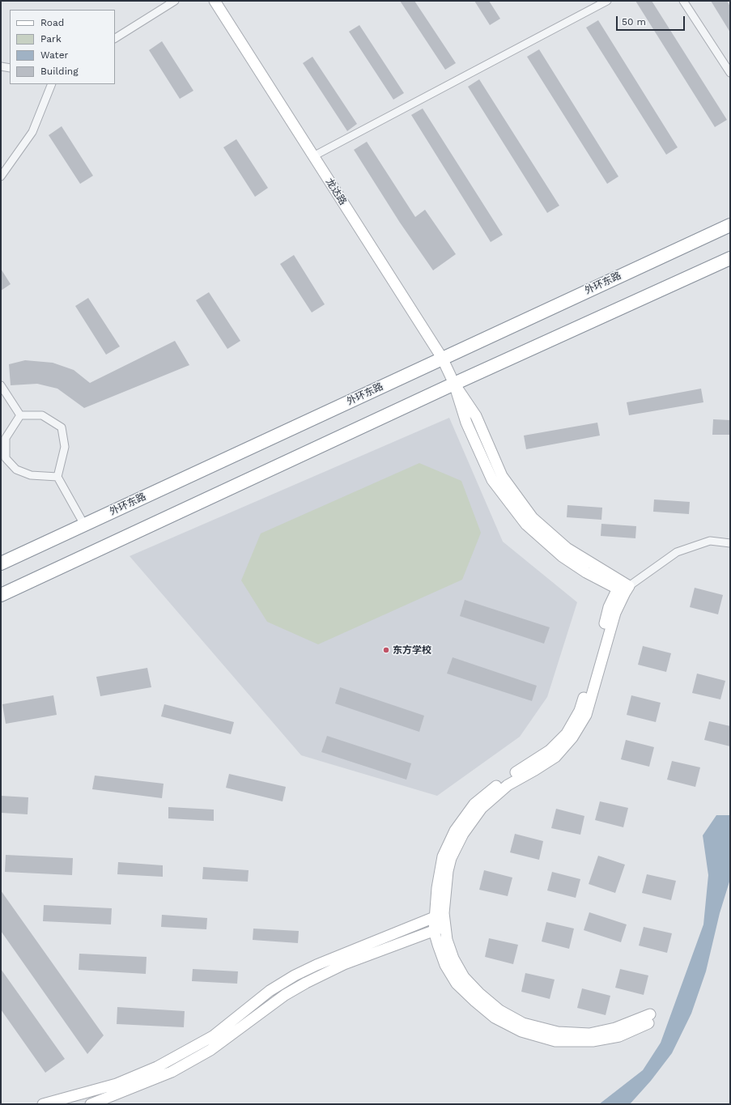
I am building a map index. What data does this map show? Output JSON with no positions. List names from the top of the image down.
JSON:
{
  "streets": {
    "highway": ["外环东路"],
    "street": ["龙达路"]
  },
  "crossings": [
    ["龙达路", "外环东路"]
  ],
  "places": ["东方学校"],
  "legend": [
    "Road",
    "Park",
    "Water",
    "Building"
  ],
  "scale_bar": "50 m"
}
